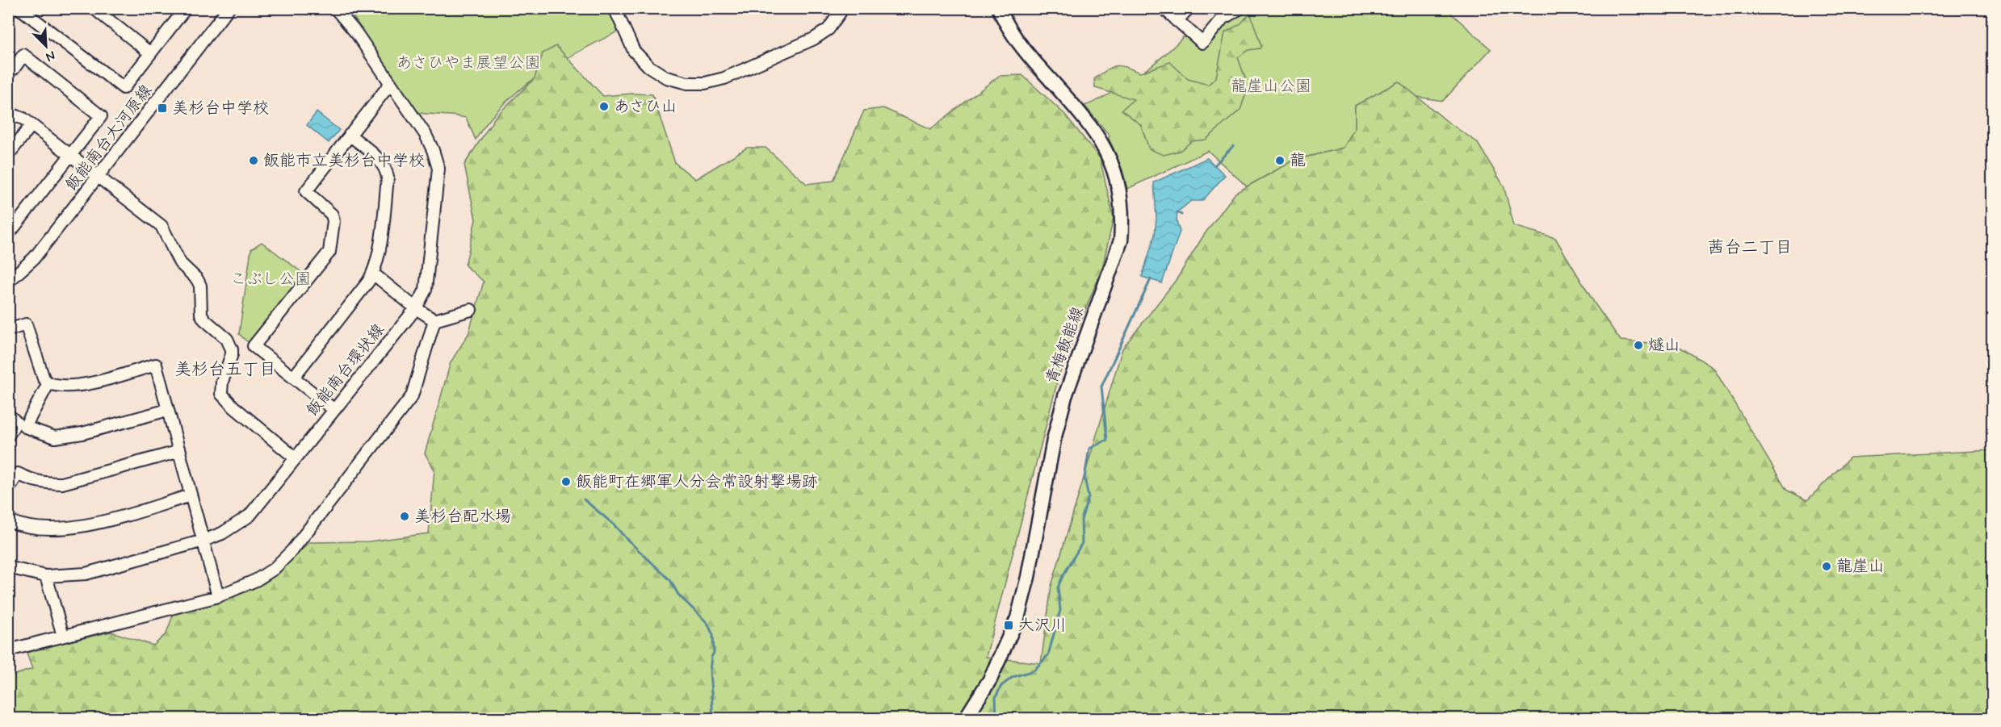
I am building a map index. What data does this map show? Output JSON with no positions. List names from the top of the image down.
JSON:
{
  "streets": {
    "main road": ["青梅飯能線"],
    "street": ["飯能南台大河原線", "飯能南台環状線"]
  },
  "districts": ["茜台二丁目", "美杉台五丁目"],
  "parks": ["あさひやま展望公園", "龍崖山公園", "こぶし公園"],
  "places": {
    "other": [
      "あさひ山",
      "飯能市立美杉台中学校",
      "龍",
      "燧山",
      "飯能町在郷軍人分会常設射撃場跡",
      "美杉台配水場",
      "龍崖山"
    ],
    "transit": ["美杉台中学校", "大沢川"]
  },
  "north": "bottom right"
}
